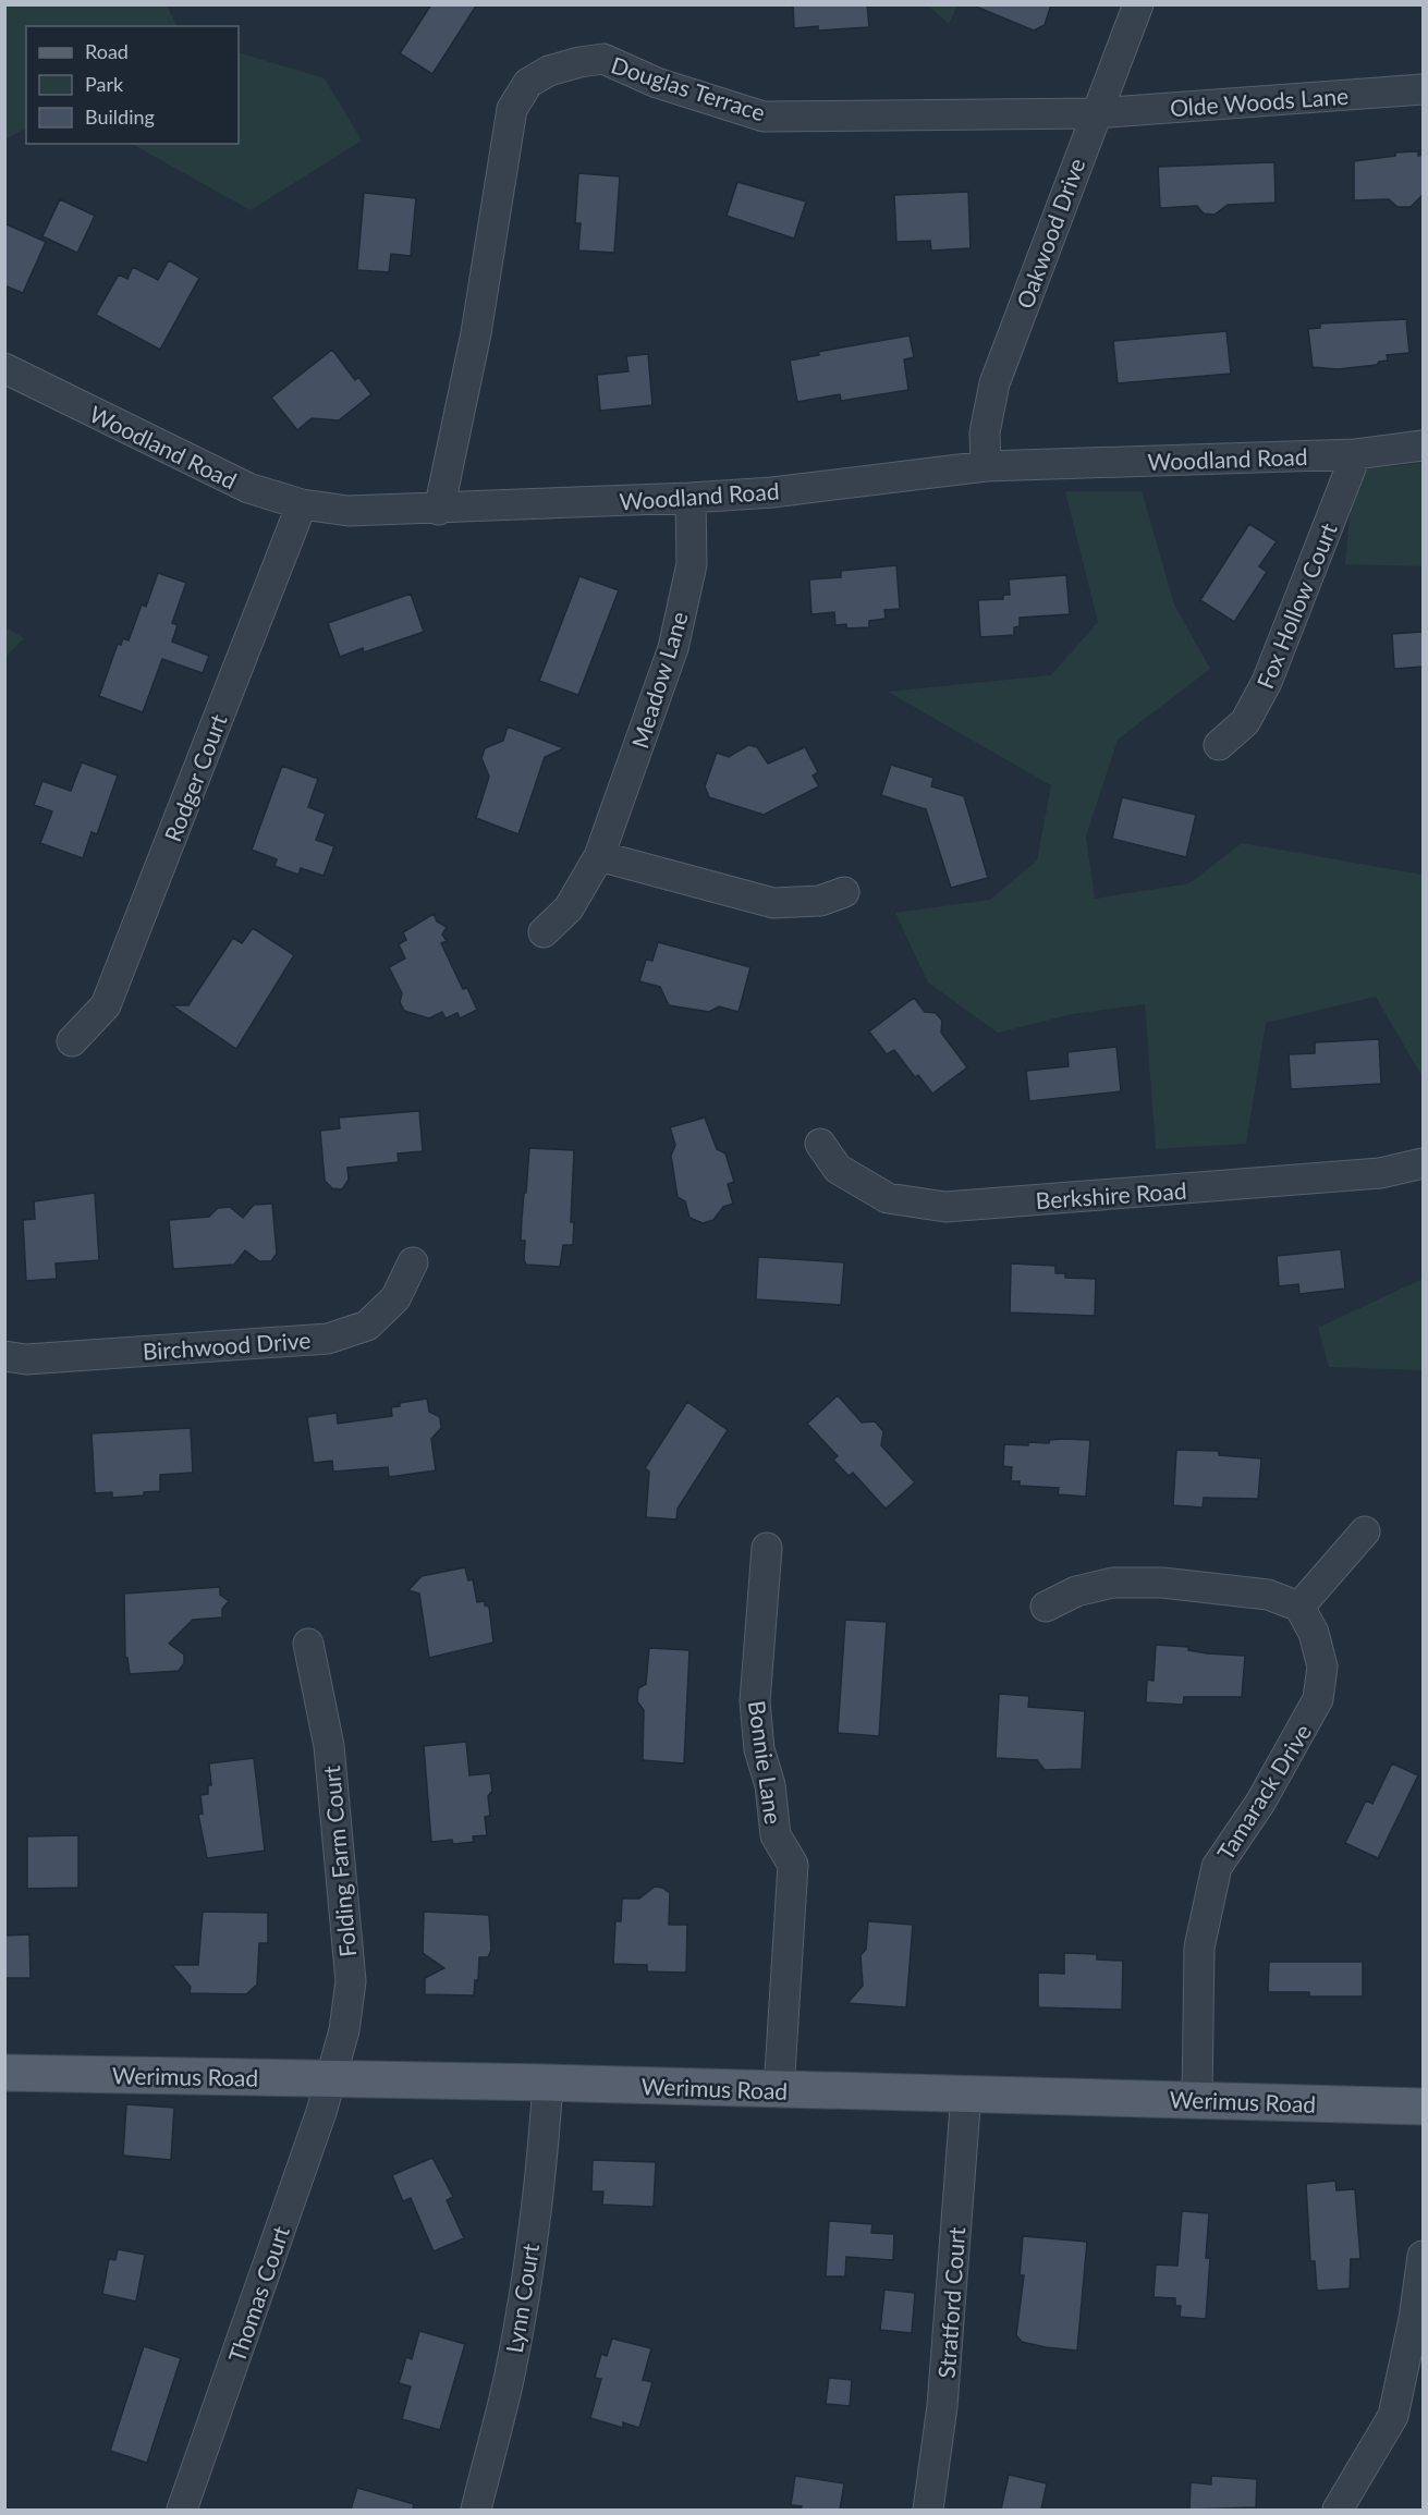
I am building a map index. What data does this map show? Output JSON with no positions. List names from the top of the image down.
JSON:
{
  "streets": {
    "main road": ["Werimus Road"],
    "street": [
      "Douglas Terrace",
      "Olde Woods Lane",
      "Oakwood Drive",
      "Woodland Road",
      "Fox Hollow Court",
      "Meadow Lane",
      "Rodger Court",
      "Berkshire Road",
      "Birchwood Drive",
      "Bonnie Lane",
      "Tamarack Drive",
      "Folding Farm Court",
      "Thomas Court",
      "Lynn Court",
      "Stratford Court"
    ]
  },
  "crossings": [
    ["Douglas Terrace", "Olde Woods Lane"],
    ["Douglas Terrace", "Oakwood Drive"],
    ["Douglas Terrace", "Woodland Road"],
    ["Olde Woods Lane", "Oakwood Drive"],
    ["Oakwood Drive", "Woodland Road"],
    ["Woodland Road", "Fox Hollow Court"],
    ["Woodland Road", "Meadow Lane"],
    ["Woodland Road", "Rodger Court"],
    ["Bonnie Lane", "Werimus Road"],
    ["Tamarack Drive", "Werimus Road"],
    ["Folding Farm Court", "Werimus Road"],
    ["Folding Farm Court", "Thomas Court"],
    ["Werimus Road", "Thomas Court"],
    ["Werimus Road", "Lynn Court"],
    ["Werimus Road", "Stratford Court"]
  ],
  "legend": ["Road", "Park", "Building"]
}
